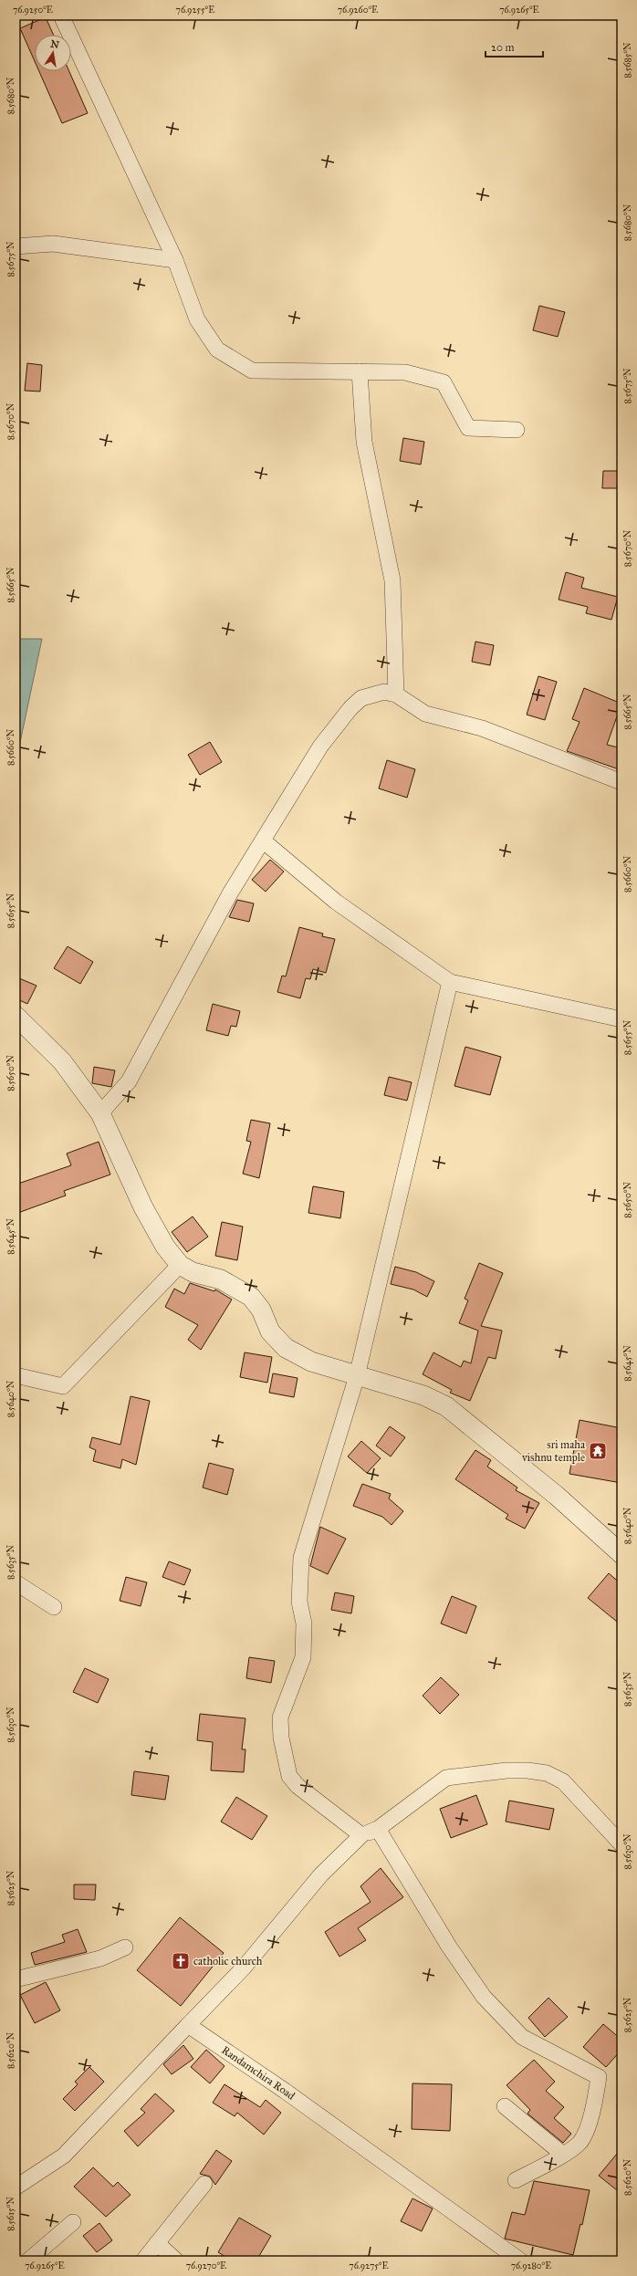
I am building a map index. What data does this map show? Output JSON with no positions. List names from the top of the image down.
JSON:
{
  "streets": {
    "street": ["Randamchira Road"]
  },
  "places": {
    "temple": ["sri maha vishnu temple"],
    "church": ["catholic church"]
  },
  "scale_bar": "20 m",
  "north": "top",
  "coordinates": [
    "76.9250°E",
    "76.9255°E",
    "76.9260°E",
    "76.9265°E",
    "8.5685°N",
    "8.5680°N",
    "8.5675°N",
    "8.5670°N",
    "8.5665°N",
    "8.5660°N",
    "8.5655°N",
    "8.5650°N",
    "8.5645°N",
    "8.5640°N",
    "8.5635°N",
    "8.5630°N",
    "8.5625°N",
    "8.5620°N",
    "8.5615°N",
    "76.9270°E",
    "76.9275°E",
    "76.9280°E"
  ]
}
